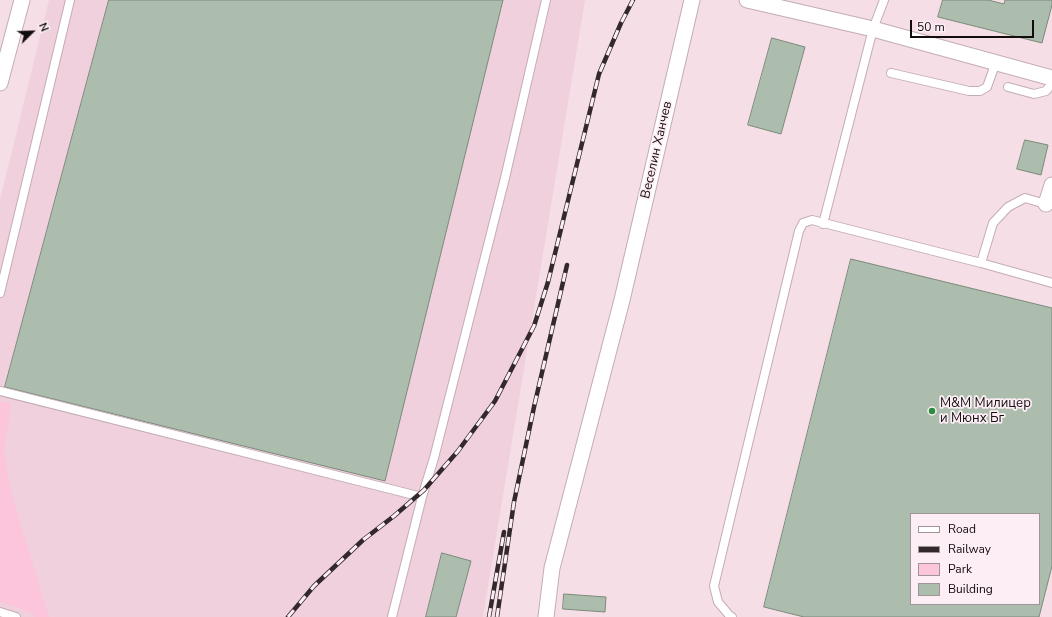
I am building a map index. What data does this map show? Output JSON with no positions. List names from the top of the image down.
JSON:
{
  "streets": {
    "street": ["Веселин Ханчев"]
  },
  "places": ["М&M Mилицер и Мюнх Бг"],
  "legend": [
    "Road",
    "Railway",
    "Park",
    "Building"
  ],
  "scale_bar": "50 m",
  "north": "top right"
}
